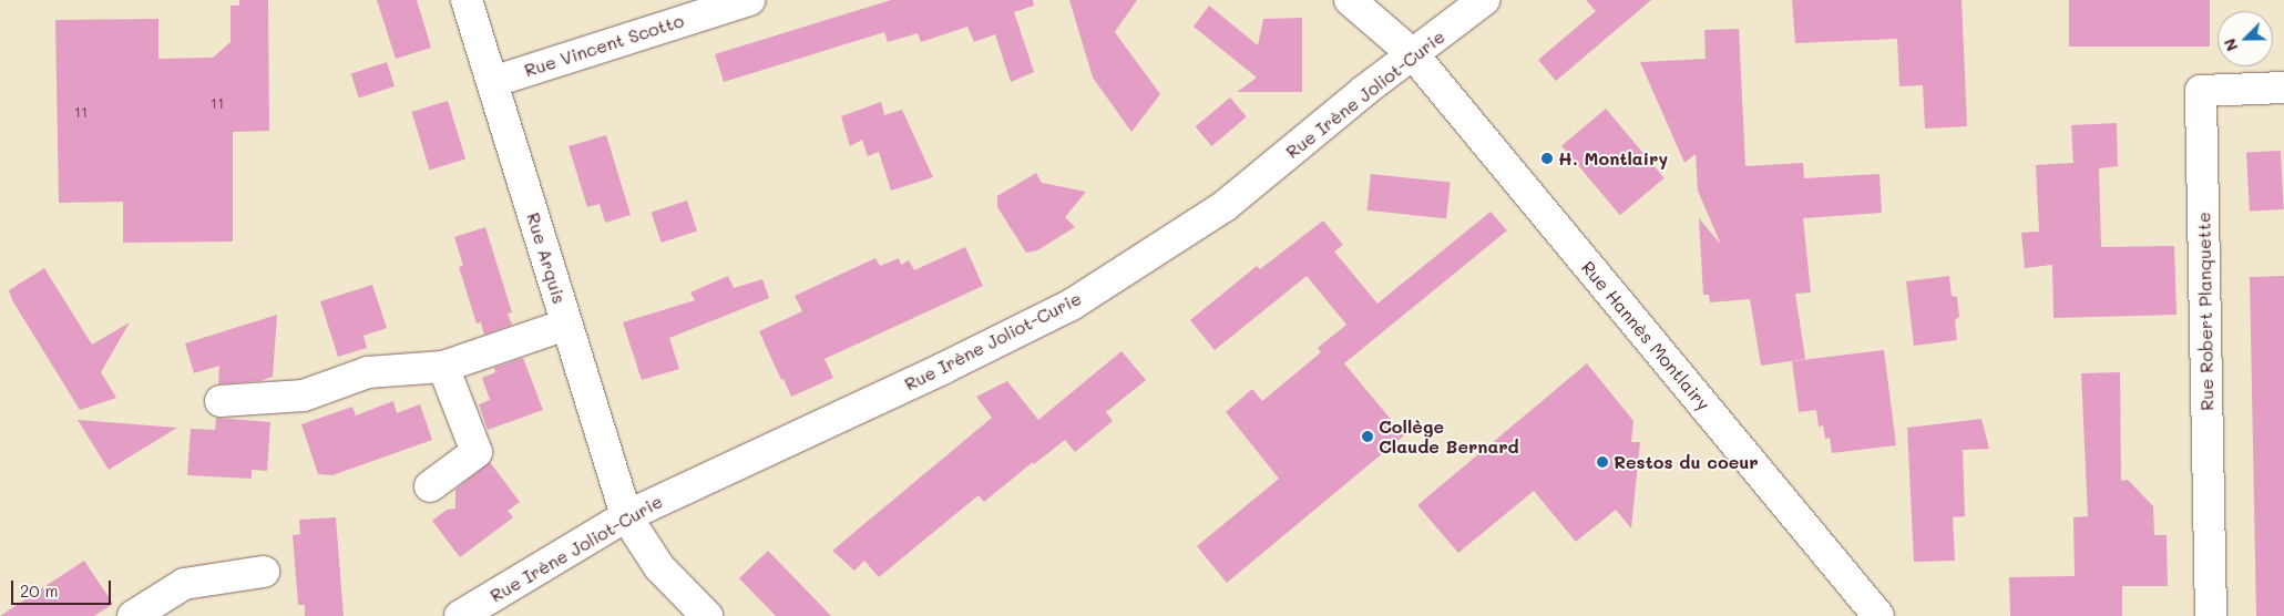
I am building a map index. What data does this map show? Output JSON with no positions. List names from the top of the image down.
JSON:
{
  "streets": {
    "street": [
      "Rue Vincent Scotto",
      "Rue Irène Joliot-Curie",
      "Rue Arquis",
      "Rue Robert Planquette",
      "Rue Hannès Montlairy"
    ]
  },
  "crossings": [
    ["Rue Vincent Scotto", "Rue Arquis"],
    ["Rue Irène Joliot-Curie", "Rue Arquis"],
    ["Rue Irène Joliot-Curie", "Rue Hannès Montlairy"]
  ],
  "places": ["H. Montlairy", "Collège Claude Bernard", "Restos du coeur"],
  "house_numbers": ["11", "11"],
  "scale_bar": "20 m",
  "north": "bottom left"
}
